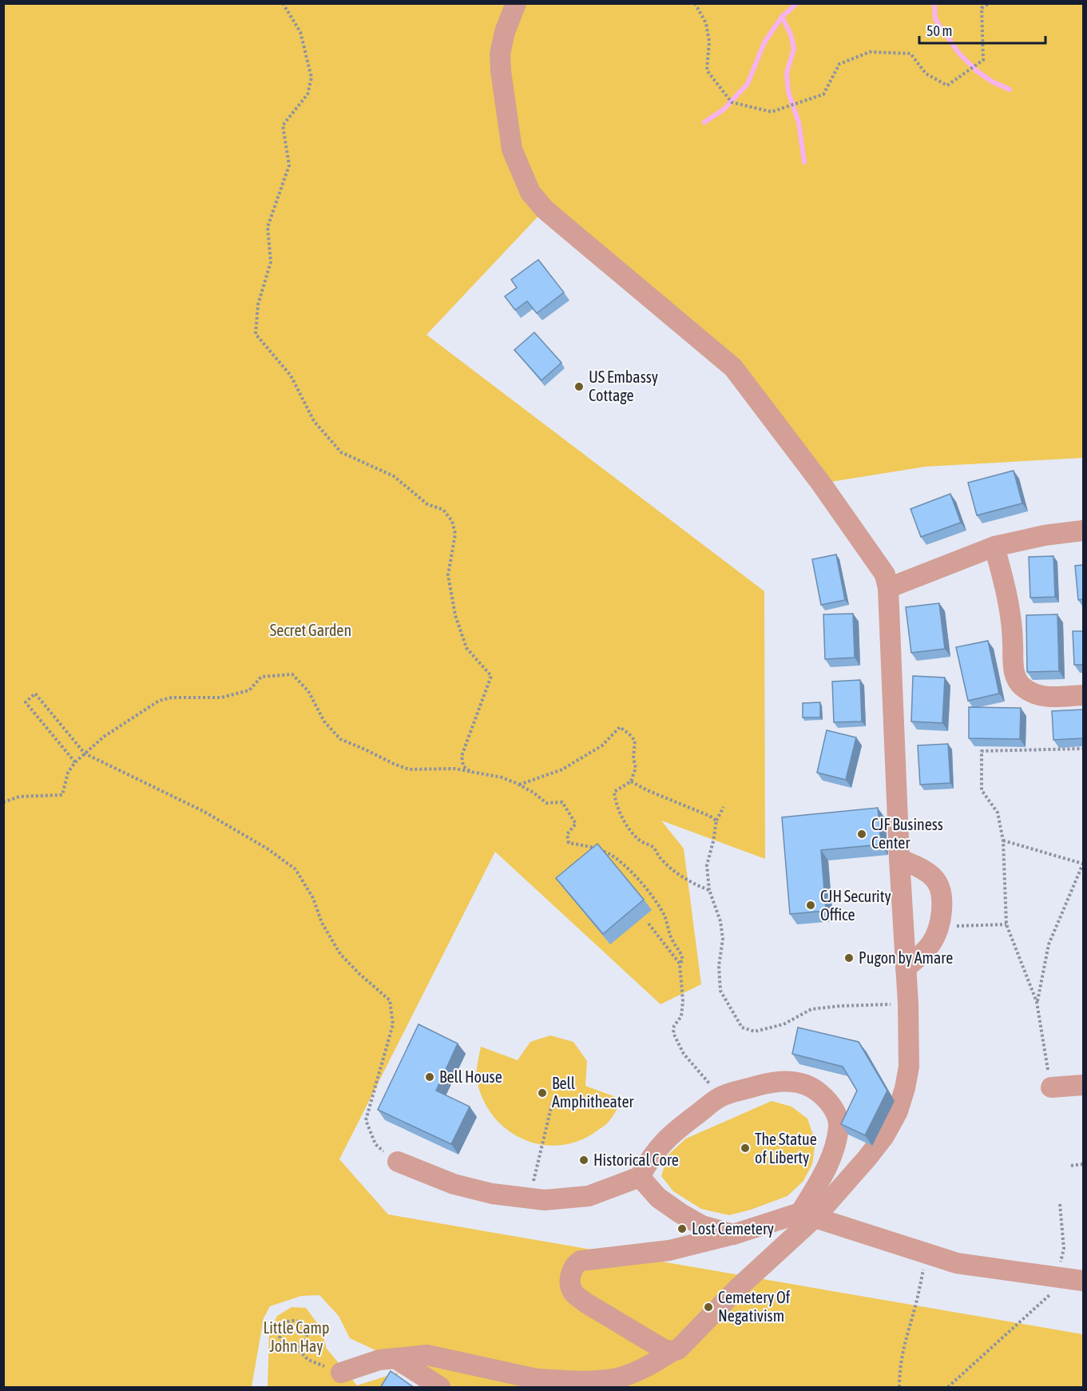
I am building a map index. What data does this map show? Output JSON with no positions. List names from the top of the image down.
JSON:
{
  "parks": ["Secret Garden", "Little Camp John Hay"],
  "places": [
    "US Embassy Cottage",
    "CJF Business Center",
    "CJH Security Office",
    "Pugon by Amare",
    "Bell House",
    "Bell Amphitheater",
    "The Statue of Liberty",
    "Historical Core",
    "Lost Cemetery",
    "Cemetery Of Negativism"
  ],
  "scale_bar": "50 m"
}
